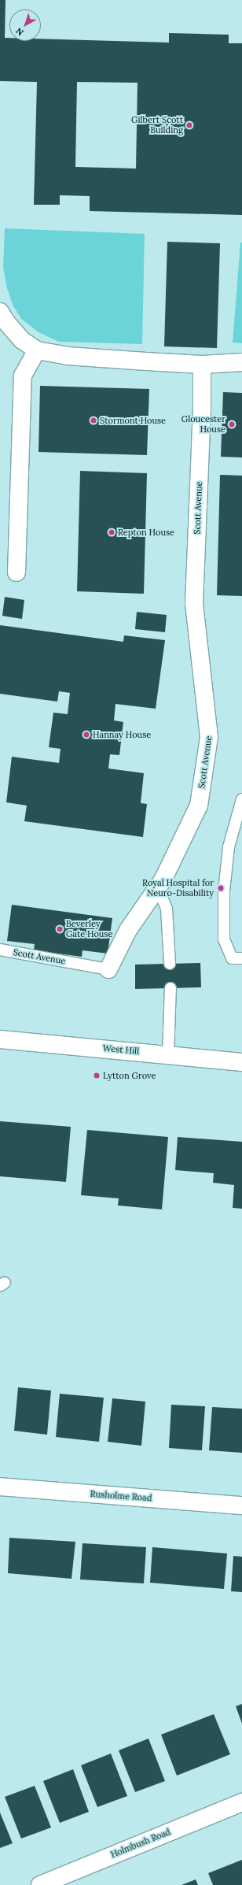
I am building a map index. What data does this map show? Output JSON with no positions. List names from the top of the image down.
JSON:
{
  "streets": {
    "main road": [
      "Scott Avenue",
      "West Hill",
      "Rusholme Road",
      "Holmbush Road"
    ]
  },
  "places": [
    "Gilbert Scott Building",
    "Stormont House",
    "Gloucester House",
    "Repton House",
    "Hannay House",
    "Royal Hospital for Neuro-Disability",
    "Beverley Gate House",
    "Lytton Grove"
  ],
  "north": "bottom left"
}
